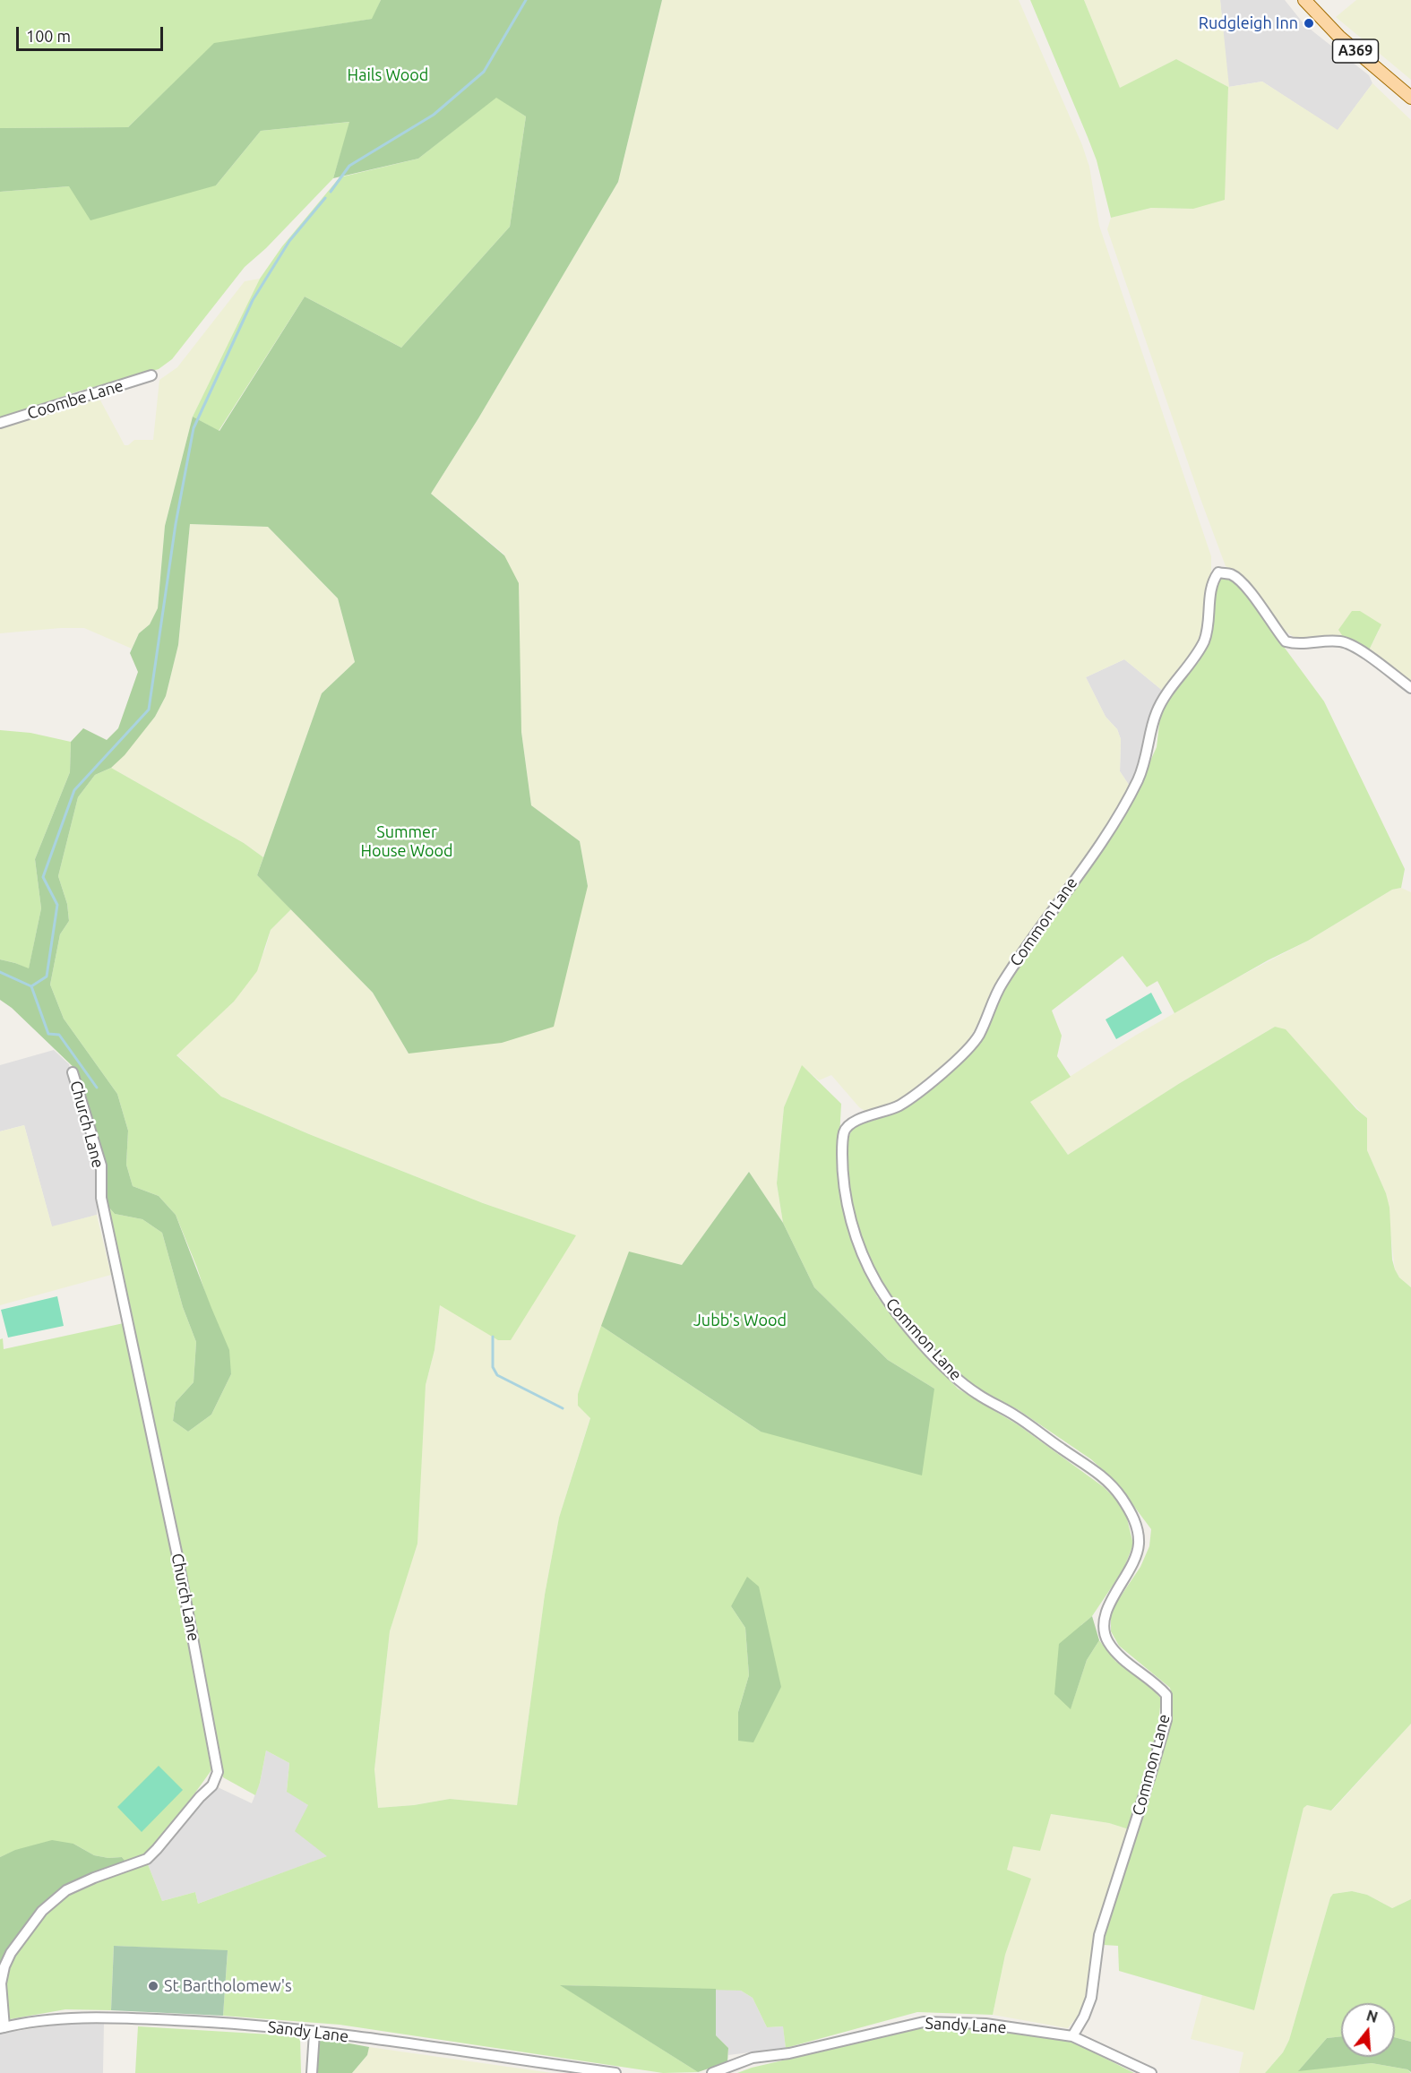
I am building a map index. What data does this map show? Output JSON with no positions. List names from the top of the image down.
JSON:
{
  "streets": {
    "main road": ["A369"],
    "street": [
      "Coombe Lane",
      "Common Lane",
      "Church Lane",
      "Sandy Lane"
    ]
  },
  "crossings": [
    ["Common Lane", "Sandy Lane"],
    ["Church Lane", "Sandy Lane"]
  ],
  "parks": ["Hails Wood", "Summer House Wood", "Jubb's Wood"],
  "places": ["Rudgleigh Inn", "St Bartholomew's"],
  "scale_bar": "100 m",
  "north": "top"
}
